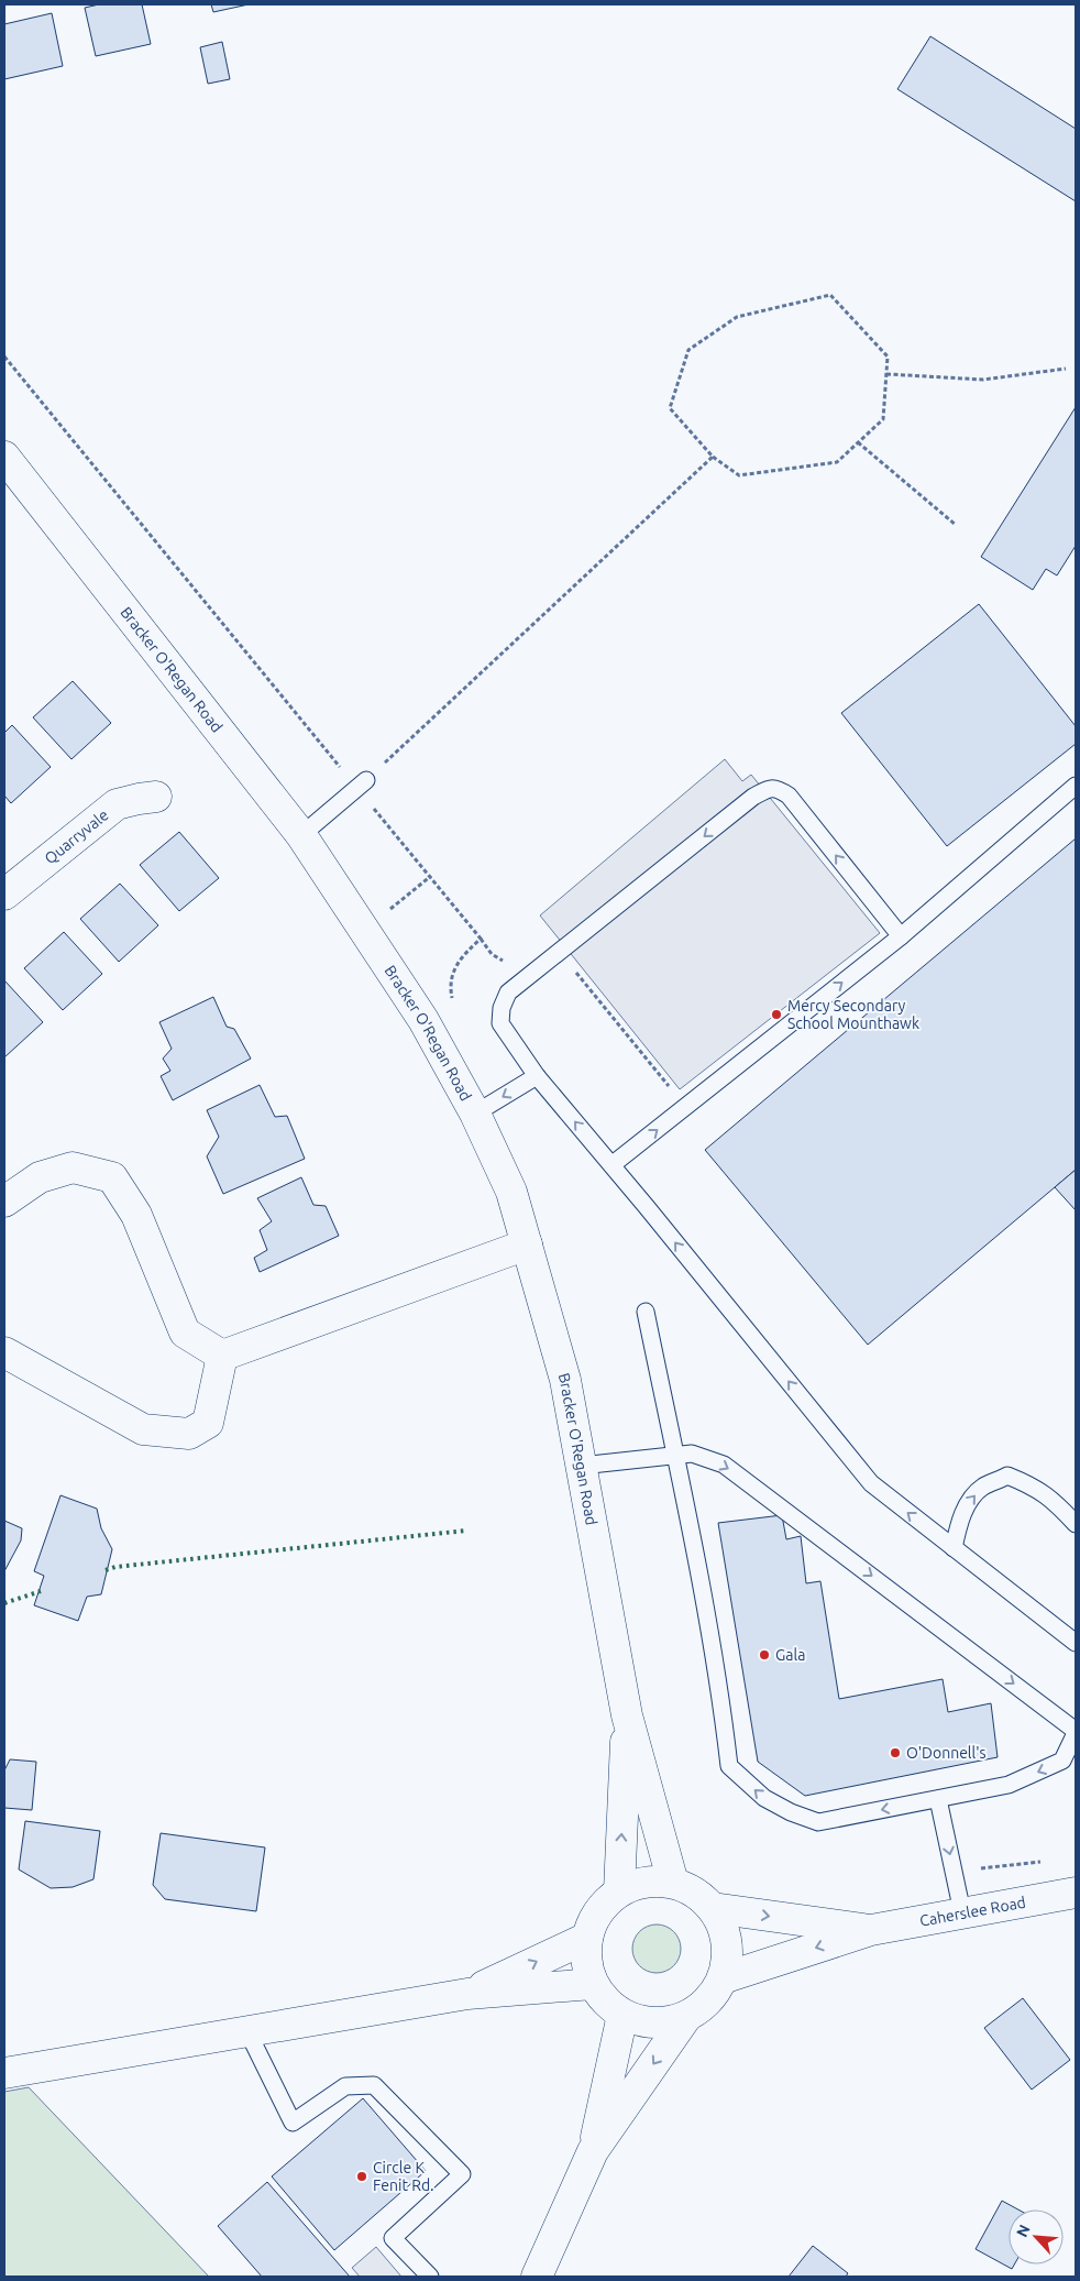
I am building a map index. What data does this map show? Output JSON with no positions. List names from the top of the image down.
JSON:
{
  "streets": {
    "main road": ["Bracker O'Regan Road", "Quarryvale", "Caherslee Road"]
  },
  "places": [
    "Mercy Secondary School Mounthawk",
    "Gala",
    "O'Donnell's",
    "Circle K Fenit Rd."
  ],
  "north": "top left"
}
